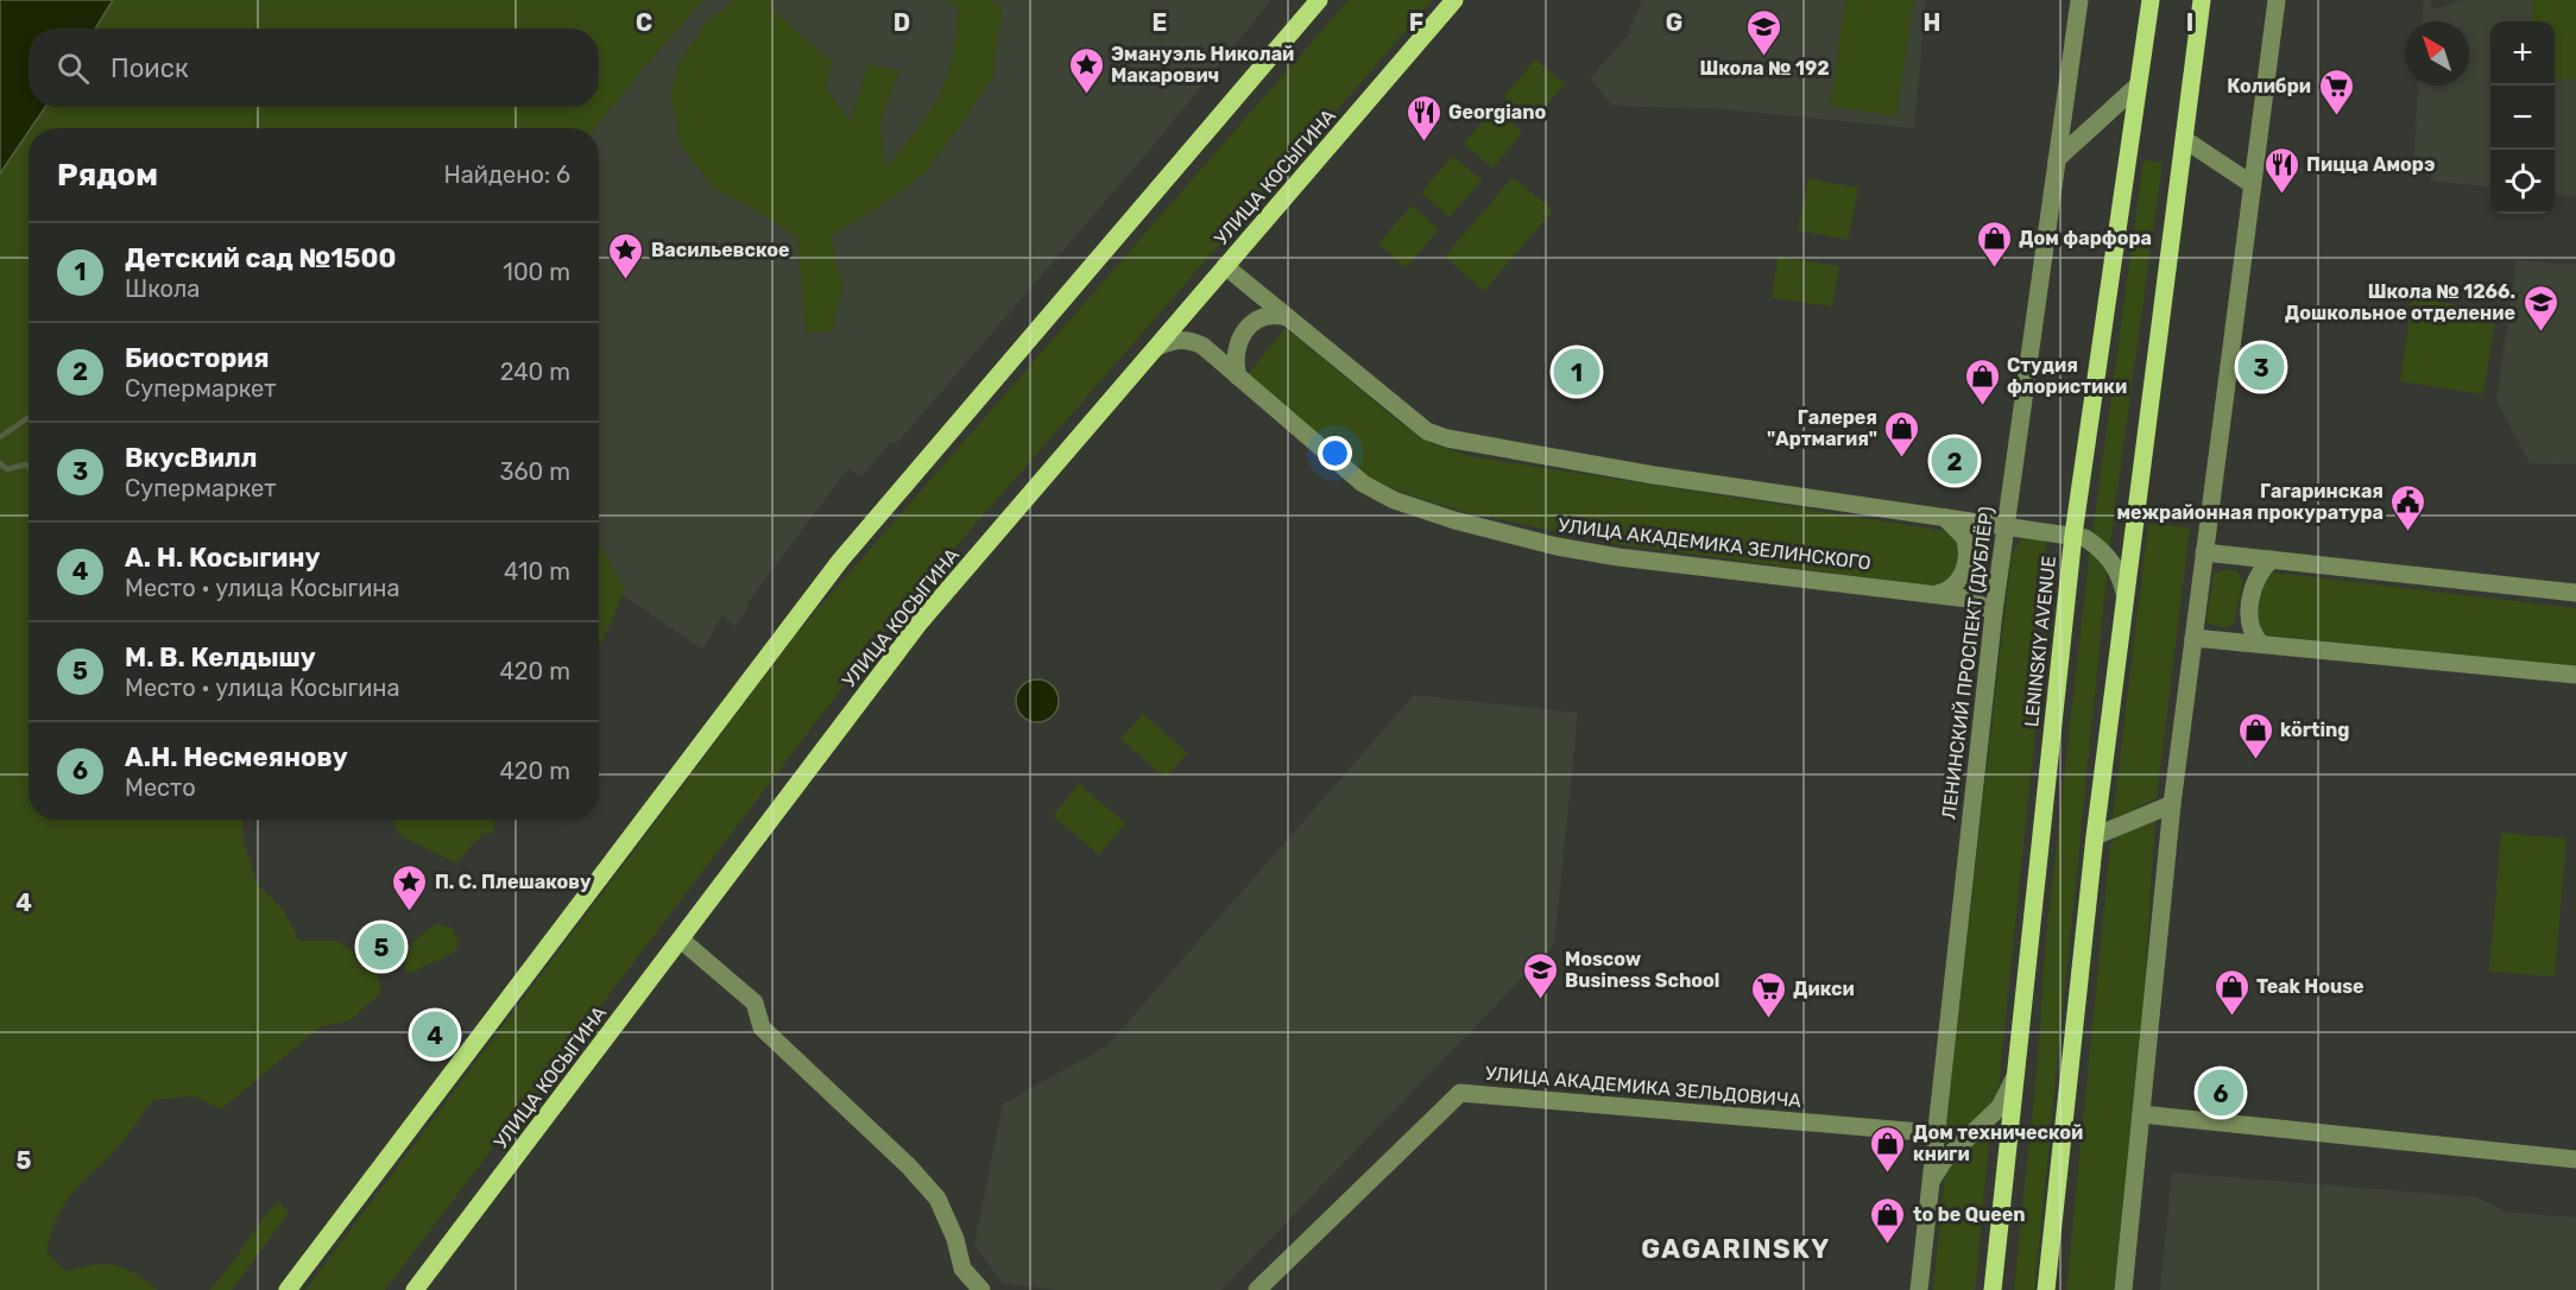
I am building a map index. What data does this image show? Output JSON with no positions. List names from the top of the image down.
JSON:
{
  "streets": {
    "main road": ["УЛИЦА КОСЫГИНА", "LENINSKIY AVENUE"],
    "street": ["УЛИЦА АКАДЕМИКА ЗЕЛИНСКОГО", "ЛЕНИНСКИЙ ПРОСПЕКТ (ДУБЛЁР)", "УЛИЦА АКАДЕМИКА ЗЕЛЬДОВИЧА"]
  },
  "crossings": [
    ["УЛИЦА КОСЫГИНА", "УЛИЦА АКАДЕМИКА ЗЕЛИНСКОГО"],
    ["УЛИЦА АКАДЕМИКА ЗЕЛИНСКОГО", "ЛЕНИНСКИЙ ПРОСПЕКТ (ДУБЛЁР)"],
    ["ЛЕНИНСКИЙ ПРОСПЕКТ (ДУБЛЁР)", "УЛИЦА АКАДЕМИКА ЗЕЛЬДОВИЧА"]
  ],
  "districts": ["GAGARINSKY"],
  "places": {
    "school or university": ["Школа № 192", "Школа № 1266. Дошкольное отделение", "Moscow Business School"],
    "place": ["Эмануэль Николай Макарович", "Васильевское", "П. С. Плешакову"],
    "supermarket": ["Колибри", "Дикси"],
    "restaurant": ["Georgiano", "Пицца Аморэ"],
    "shop": [
      "Дом фарфора",
      "Студия флористики",
      "Галерея \"Артмагия\"",
      "körting",
      "Teak House",
      "Дом технической книги",
      "to be Queen"
    ],
    "public building": ["Гагаринская межрайонная прокуратура"]
  },
  "north": "top left",
  "page": {
    "map_buttons": ["+", "−"],
    "search": "Поиск",
    "heading": ["Рядом", "Найдено: 6"],
    "list": [
      {
        "mark": "1",
        "name": "Детский сад №1500",
        "note": "Школа",
        "value": "100 m"
      },
      {
        "mark": "2",
        "name": "Биостория",
        "note": "Супермаркет",
        "value": "240 m"
      },
      {
        "mark": "3",
        "name": "ВкусВилл",
        "note": "Супермаркет",
        "value": "360 m"
      },
      {
        "mark": "4",
        "name": "А. Н. Косыгину",
        "note": "Место · улица Косыгина",
        "value": "410 m"
      },
      {
        "mark": "5",
        "name": "М. В. Келдышу",
        "note": "Место · улица Косыгина",
        "value": "420 m"
      },
      {
        "mark": "6",
        "name": "А.Н. Несмеянову",
        "note": "Место",
        "value": "420 m"
      }
    ],
    "pins": [
      "3",
      "1",
      "2",
      "5",
      "4",
      "6"
    ]
  },
  "grid": {
    "columns": [
      "C",
      "D",
      "E",
      "F",
      "G",
      "H",
      "I"
    ],
    "rows": ["4", "5"]
  }
}
